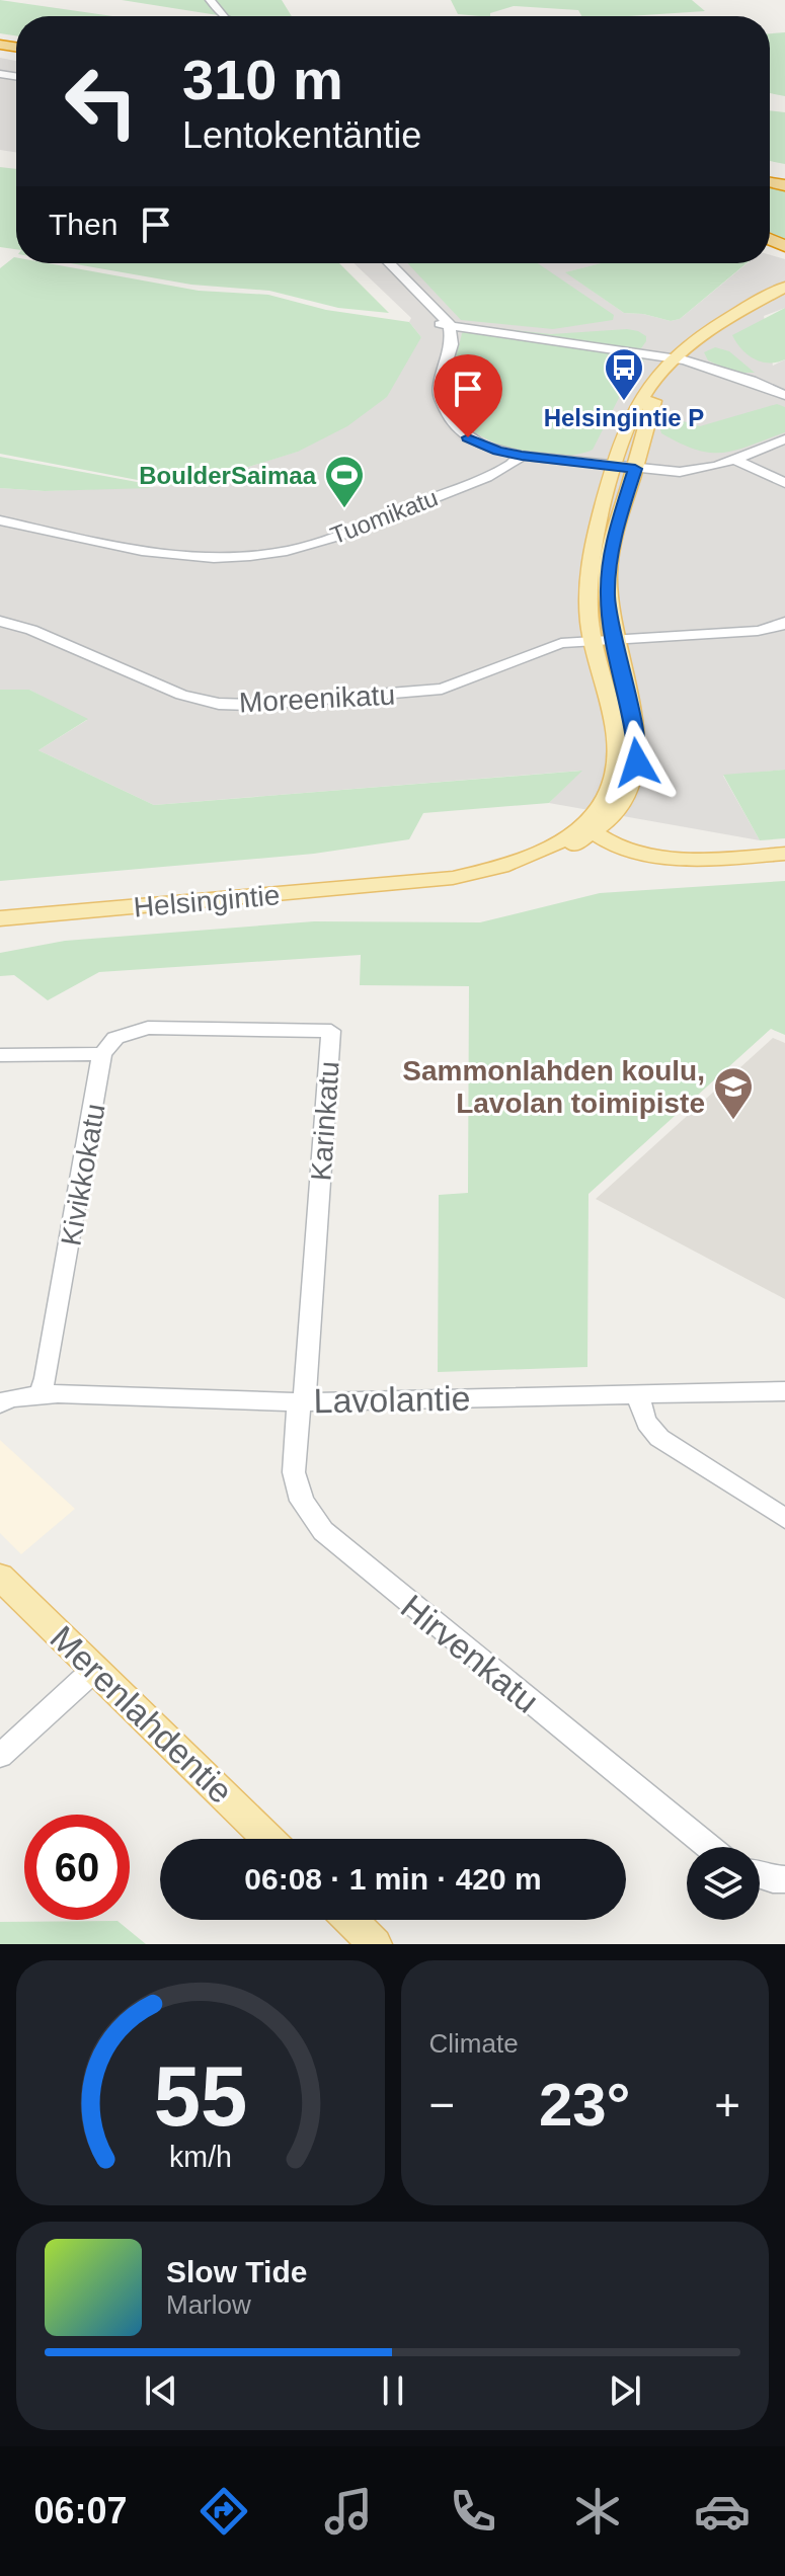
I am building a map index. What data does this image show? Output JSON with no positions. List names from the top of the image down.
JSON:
{
  "streets": {
    "main road": ["Helsingintie", "Merenlahdentie"],
    "street": [
      "Tuomikatu",
      "Moreenikatu",
      "Karinkatu",
      "Kivikkokatu",
      "Lavolantie",
      "Hirvenkatu"
    ]
  },
  "crossings": [
    ["Moreenikatu", "Helsingintie"],
    ["Karinkatu", "Kivikkokatu"],
    ["Karinkatu", "Lavolantie"],
    ["Karinkatu", "Hirvenkatu"],
    ["Kivikkokatu", "Lavolantie"],
    ["Lavolantie", "Hirvenkatu"]
  ],
  "places": {
    "bus stop": ["Helsingintie P"],
    "sports": ["BoulderSaimaa"],
    "school or university": ["Sammonlahden koulu, Lavolan toimipiste"]
  },
  "page": {
    "turn": ["310 m", "Lentokentäntie"],
    "then": "Then",
    "limit": "60",
    "trip": "06:08 · 1 min · 420 m",
    "tile": "Climate",
    "heat": ["−", "23°", "+"],
    "song": ["Slow Tide", "Marlow"],
    "tabs": "06:07",
    "gauge": ["55", "km/h"]
  }
}
